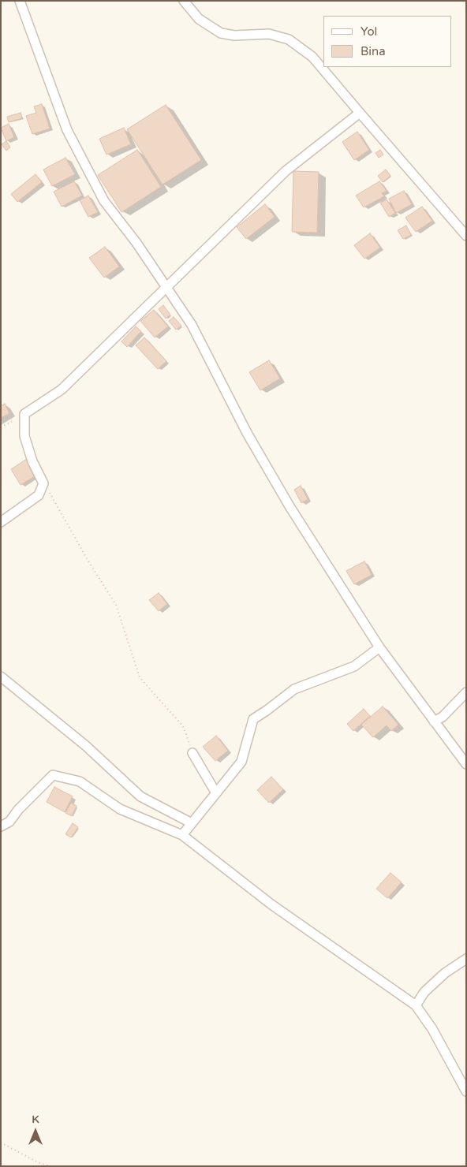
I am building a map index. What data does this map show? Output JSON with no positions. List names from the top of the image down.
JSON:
{
  "legend": ["Yol", "Bina"],
  "north": "top"
}
